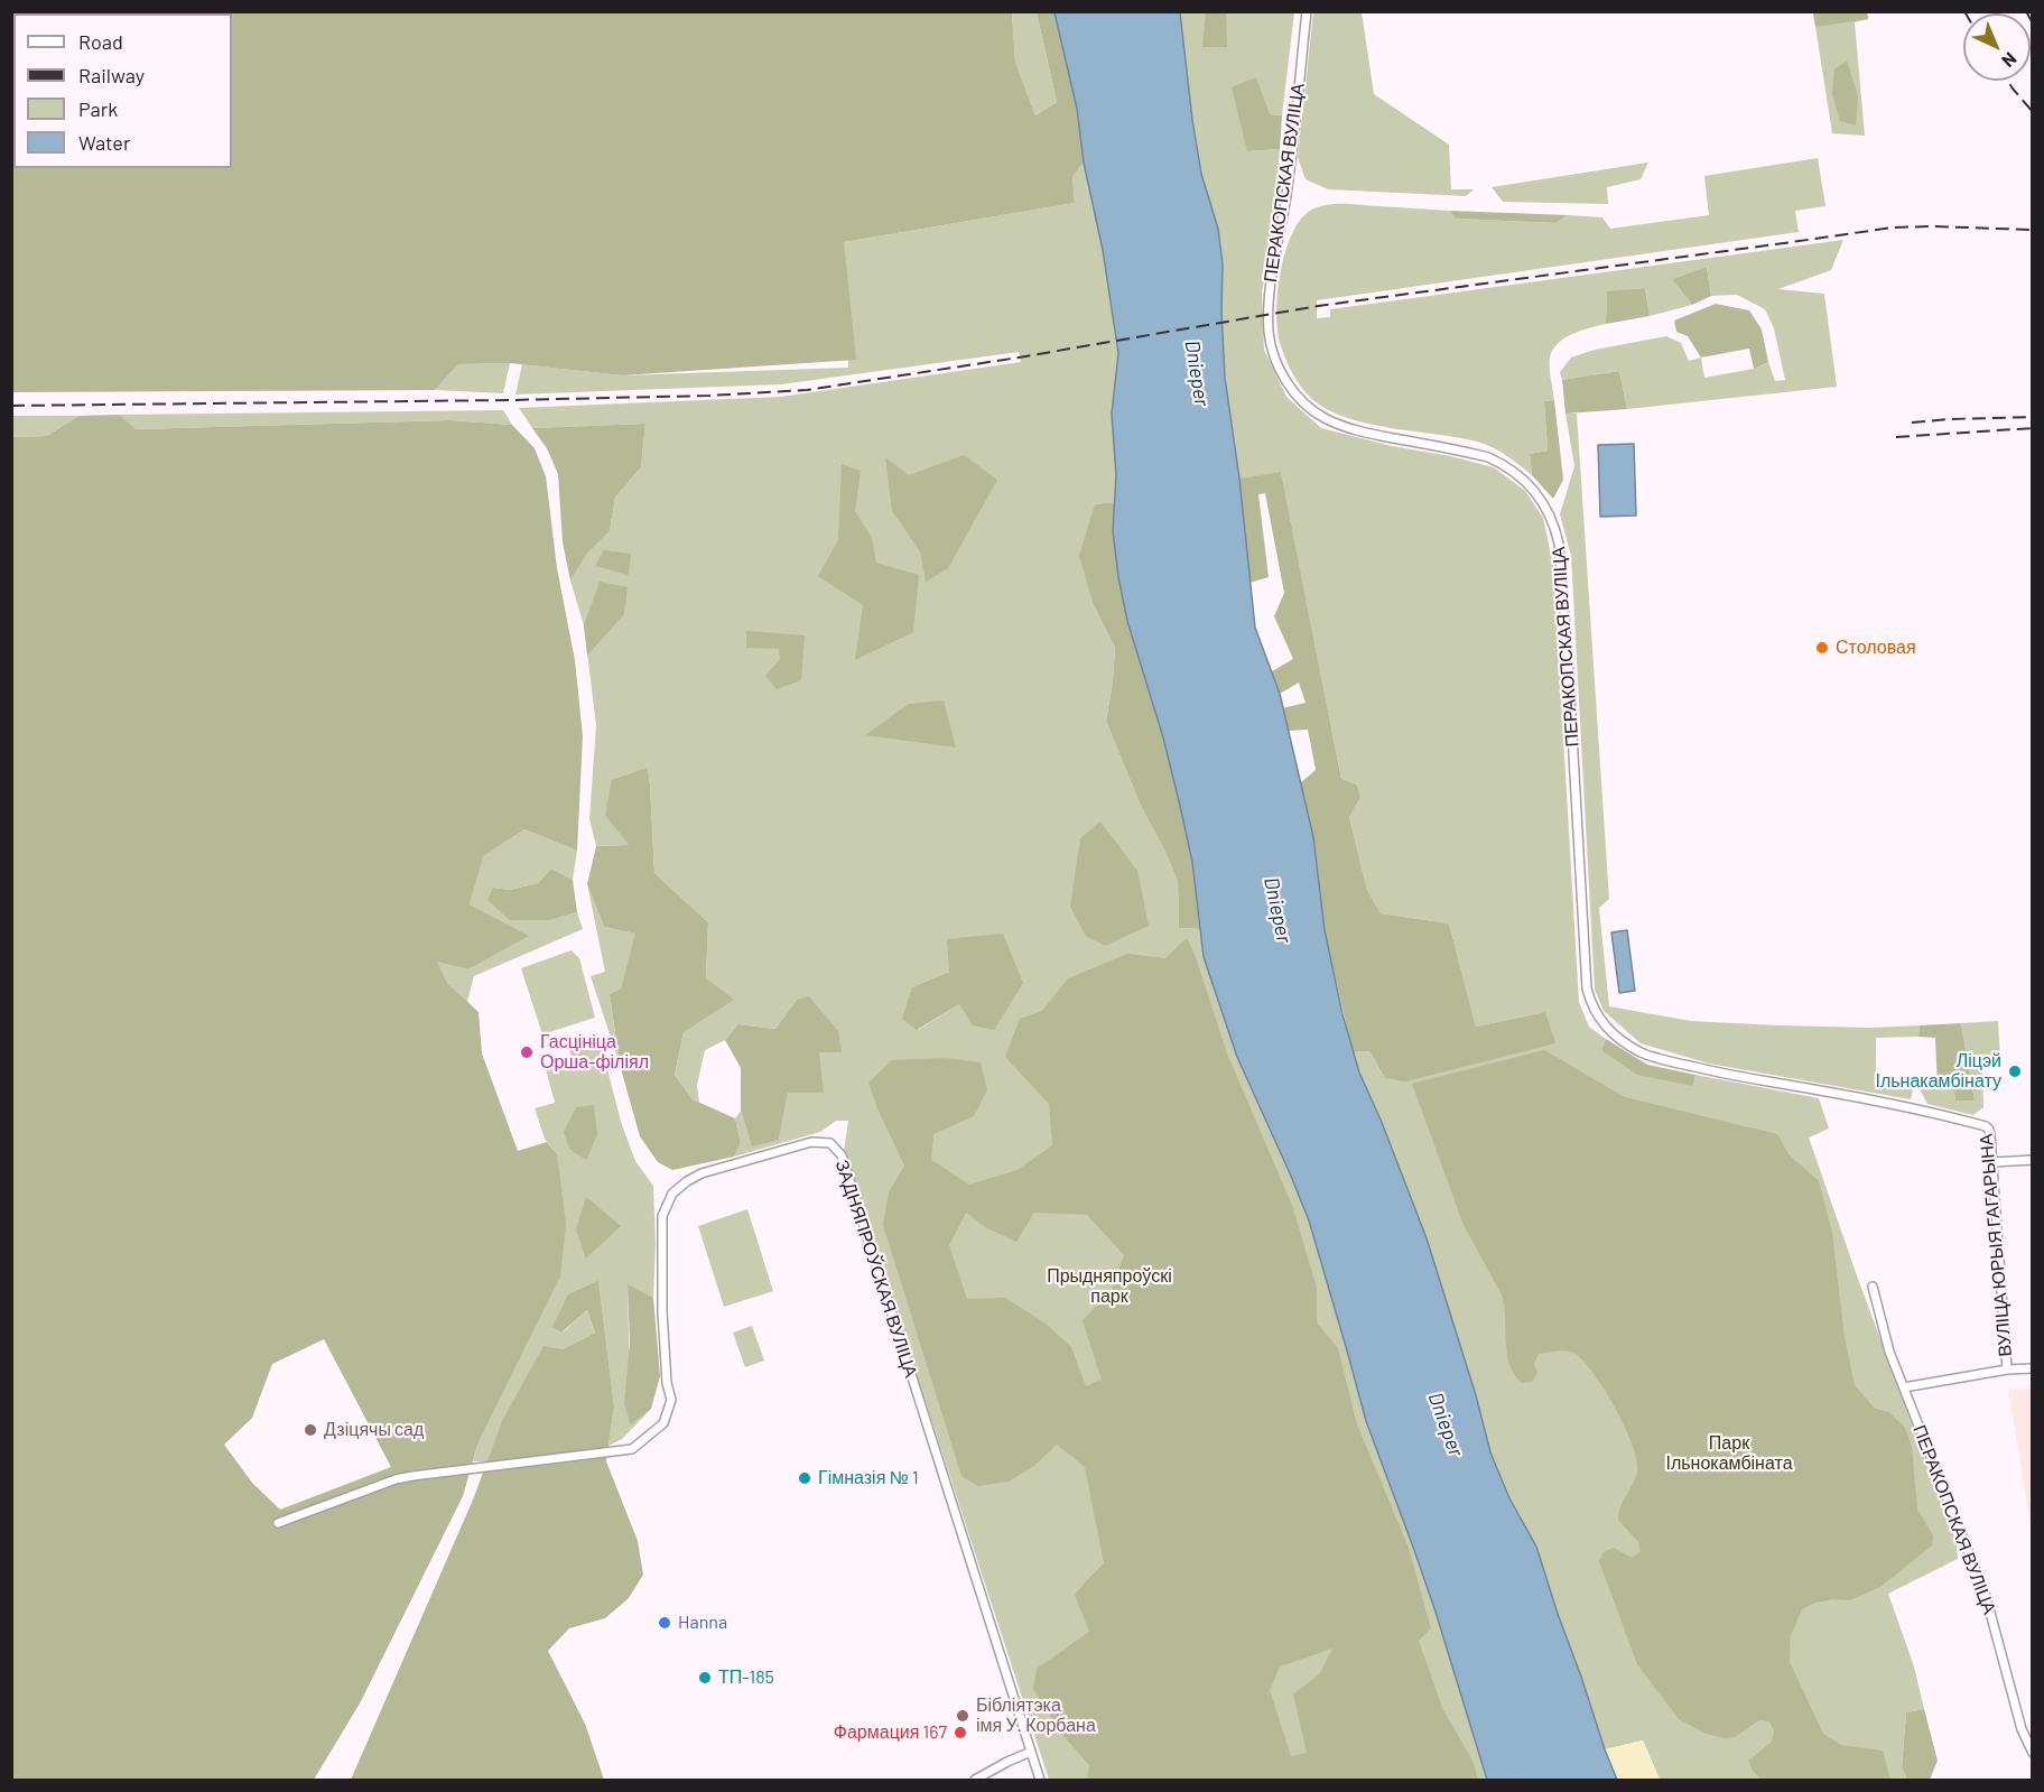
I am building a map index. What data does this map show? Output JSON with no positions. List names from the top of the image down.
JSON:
{
  "streets": {
    "street": ["ПЕРАКОПСКАЯ ВУЛІЦА", "ВУЛІЦА ЮРЫЯ ГАГАРЫНА", "ЗАДНЯПРОЎСКАЯ ВУЛІЦА"]
  },
  "crossings": [
    ["ПЕРАКОПСКАЯ ВУЛІЦА", "ВУЛІЦА ЮРЫЯ ГАГАРЫНА"]
  ],
  "water": ["Dnieper"],
  "parks": ["Прыдняпроўскі парк", "Парк Ільнокамбіната"],
  "places": [
    "Столовая",
    "Гасцініца Орша-філіял",
    "Ліцэй Ільнакамбінату",
    "Дзіцячы сад",
    "Гімназія № 1",
    "Hanna",
    "ТП-185",
    "Бібліятэка імя У. Корбана",
    "Фармация 167"
  ],
  "legend": [
    "Road",
    "Railway",
    "Park",
    "Water"
  ],
  "north": "bottom right"
}
